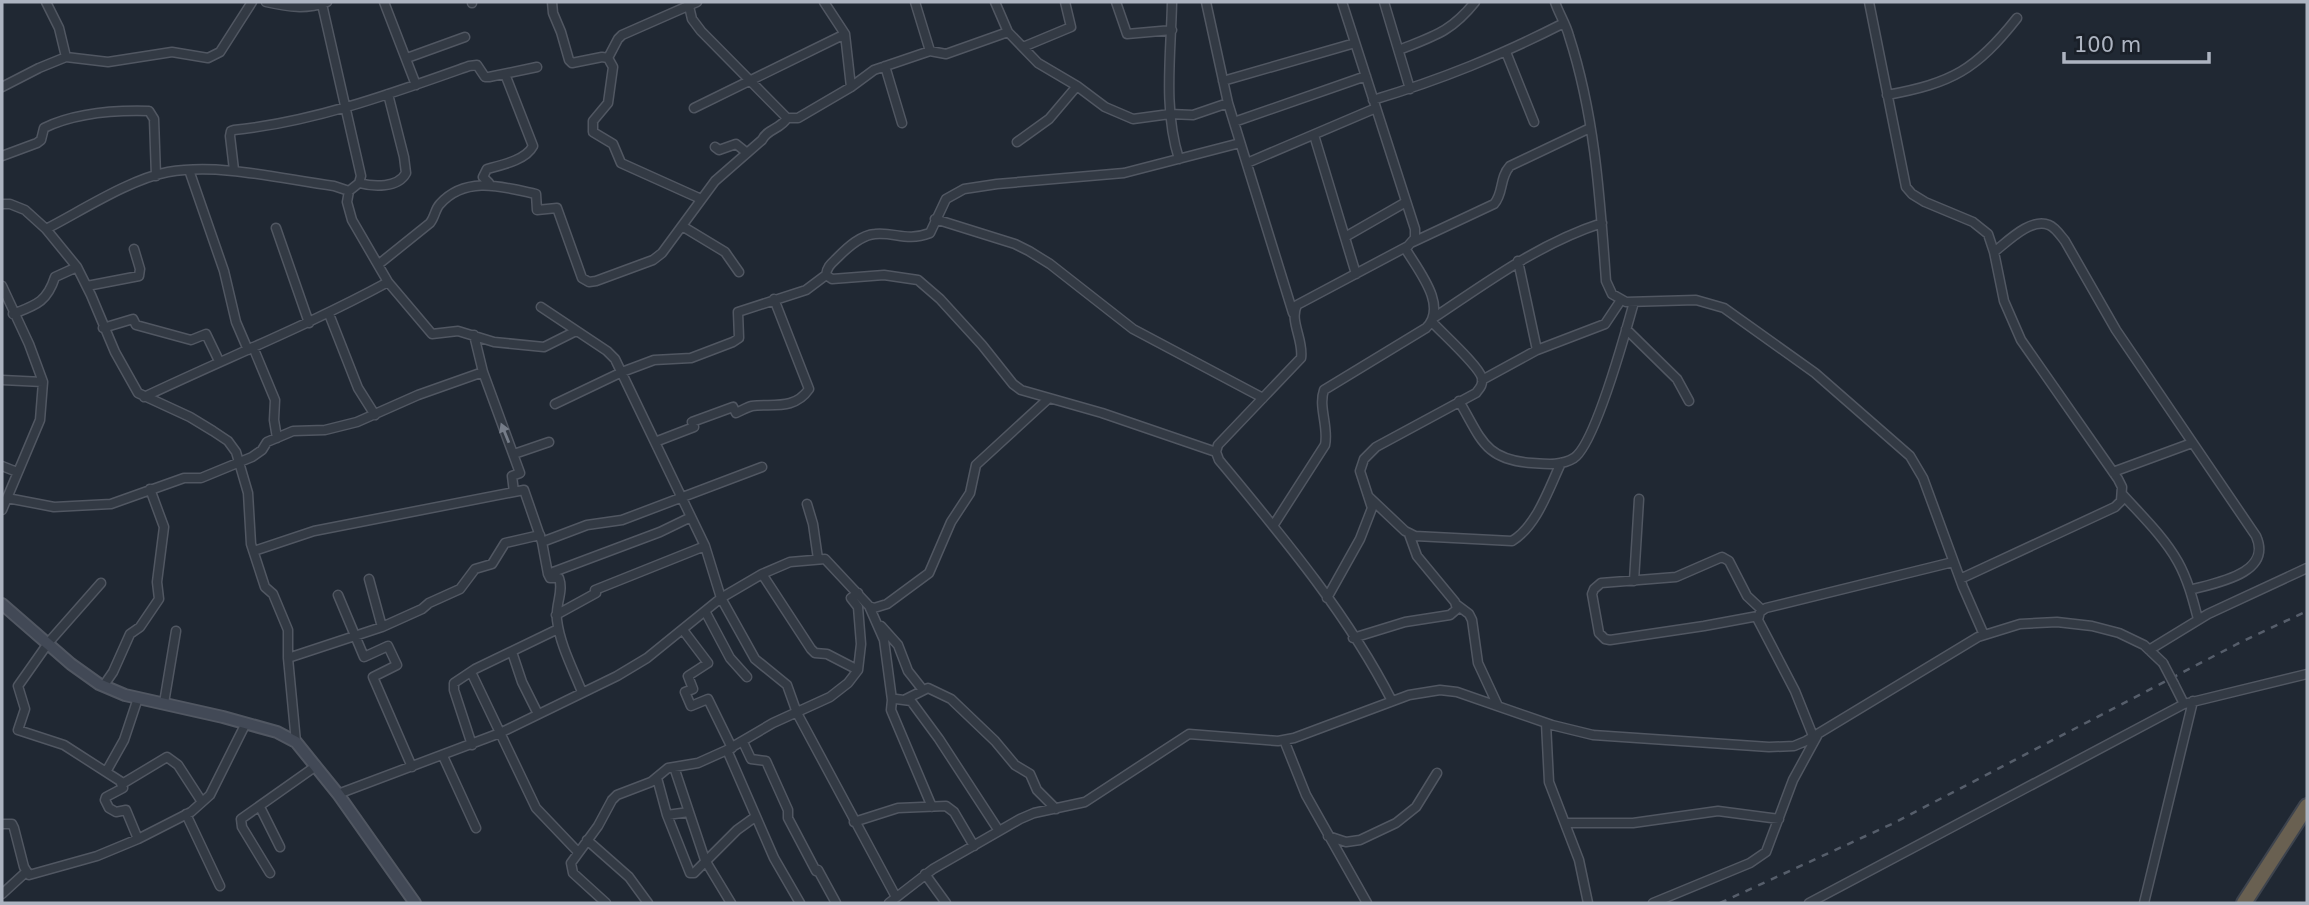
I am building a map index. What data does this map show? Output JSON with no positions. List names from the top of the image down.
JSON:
{
  "scale_bar": "100 m"
}
